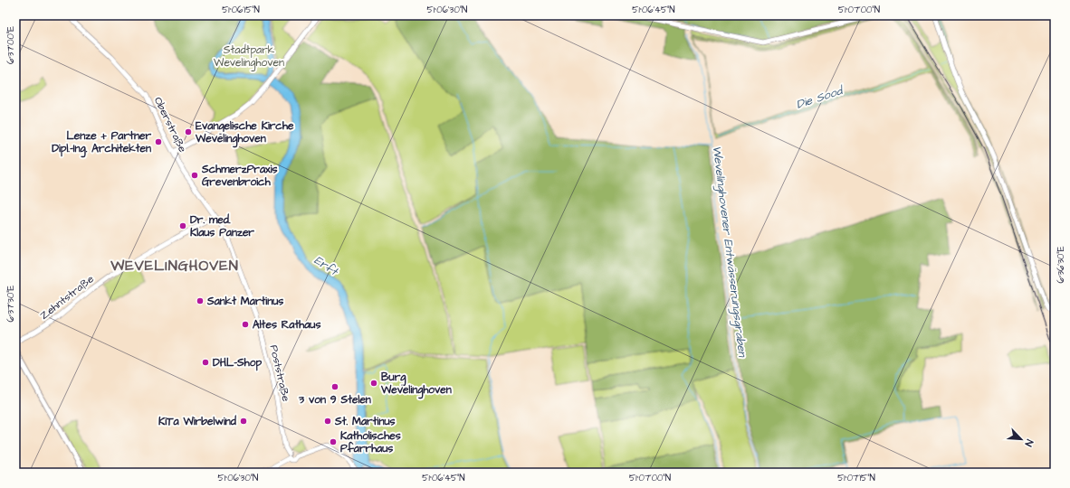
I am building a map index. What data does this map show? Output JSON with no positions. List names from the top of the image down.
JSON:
{
  "streets": {
    "main road": ["Oberstraße", "Zehntstraße", "Poststraße"]
  },
  "crossings": [
    ["Oberstraße", "Zehntstraße"],
    ["Oberstraße", "Poststraße"],
    ["Zehntstraße", "Poststraße"]
  ],
  "districts": ["WEVELINGHOVEN"],
  "water": ["Die Sood", "Wevelinghovener Entwässerungsgraben", "Erft"],
  "parks": ["Stadtpark Wevelinghoven"],
  "places": [
    "Evangelische Kirche Wevelinghoven",
    "Lenze + Partner Dipl.-Ing. Architekten",
    "SchmerzPraxis Grevenbroich",
    "Dr. med. Klaus Panzer",
    "Sankt Martinus",
    "Altes Rathaus",
    "DHL-Shop",
    "Burg Wevelinghoven",
    "3 von 9 Stelen",
    "KiTa Wirbelwind",
    "St. Martinus",
    "Katholisches Pfarrhaus"
  ],
  "north": "bottom right",
  "coordinates": [
    "51°06'15\"N",
    "51°06'30\"N",
    "51°06'45\"N",
    "51°07'00\"N",
    "6°37'00\"E",
    "6°36'30\"E",
    "6°37'30\"E",
    "51°07'15\"N"
  ]
}
